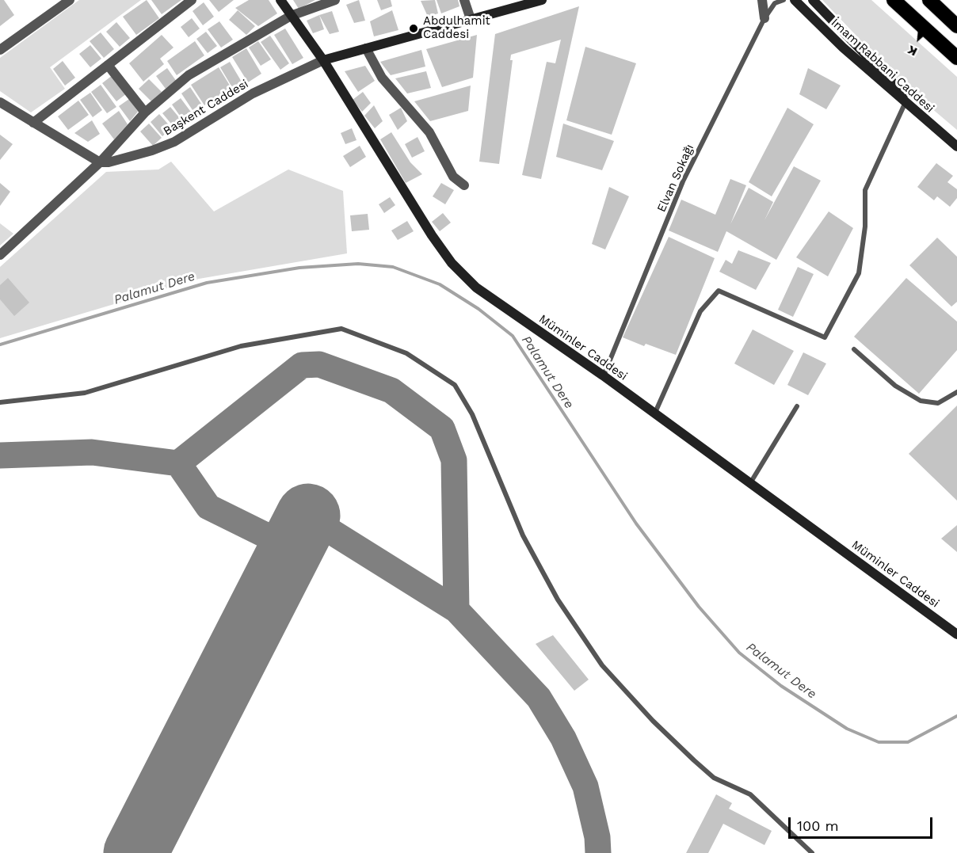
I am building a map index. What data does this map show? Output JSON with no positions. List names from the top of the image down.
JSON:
{
  "streets": {
    "street": ["İmam Rabbani Caddesi", "Başkent Caddesi", "Müminler Caddesi"],
    "lane": ["Elvan Sokağı"]
  },
  "crossings": [
    ["İmam Rabbani Caddesi", "Elvan Sokağı"],
    ["Başkent Caddesi", "Müminler Caddesi"],
    ["Elvan Sokağı", "Müminler Caddesi"]
  ],
  "water": ["Palamut Dere"],
  "places": ["Abdulhamit Caddesi"],
  "scale_bar": "100 m",
  "north": "bottom left"
}
